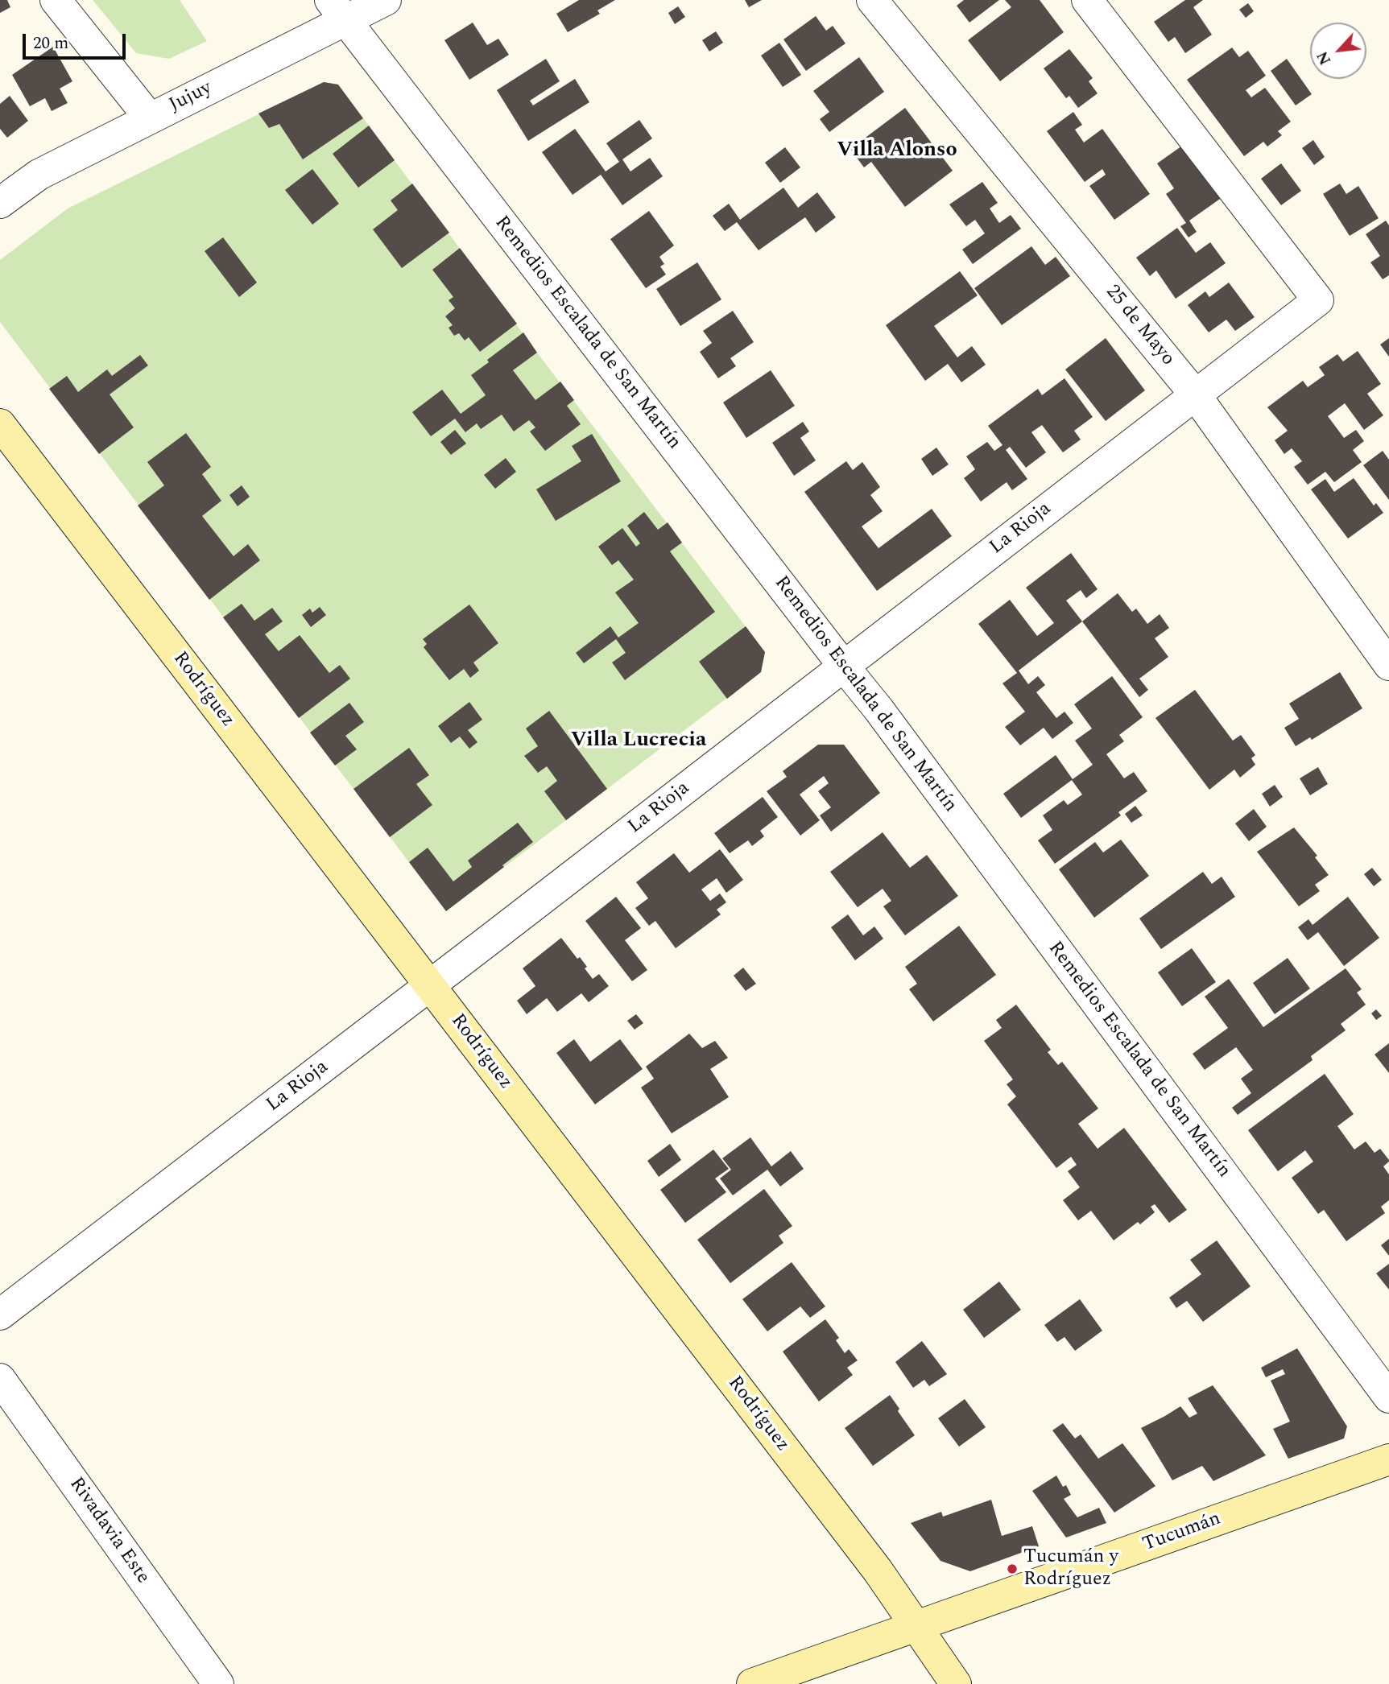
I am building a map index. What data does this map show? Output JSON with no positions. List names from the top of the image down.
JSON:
{
  "streets": {
    "main road": ["Rodríguez", "Tucumán"],
    "street": [
      "Jujuy",
      "25 de Mayo",
      "Remedios Escalada de San Martín",
      "La Rioja",
      "Rivadavia Este"
    ]
  },
  "crossings": [
    ["Jujuy", "Remedios Escalada de San Martín"],
    ["25 de Mayo", "La Rioja"],
    ["Remedios Escalada de San Martín", "La Rioja"],
    ["La Rioja", "Rodríguez"],
    ["Rodríguez", "Tucumán"]
  ],
  "districts": ["Villa Alonso", "Villa Lucrecia"],
  "places": ["Tucumán y Rodríguez"],
  "scale_bar": "20 m",
  "north": "bottom left"
}
